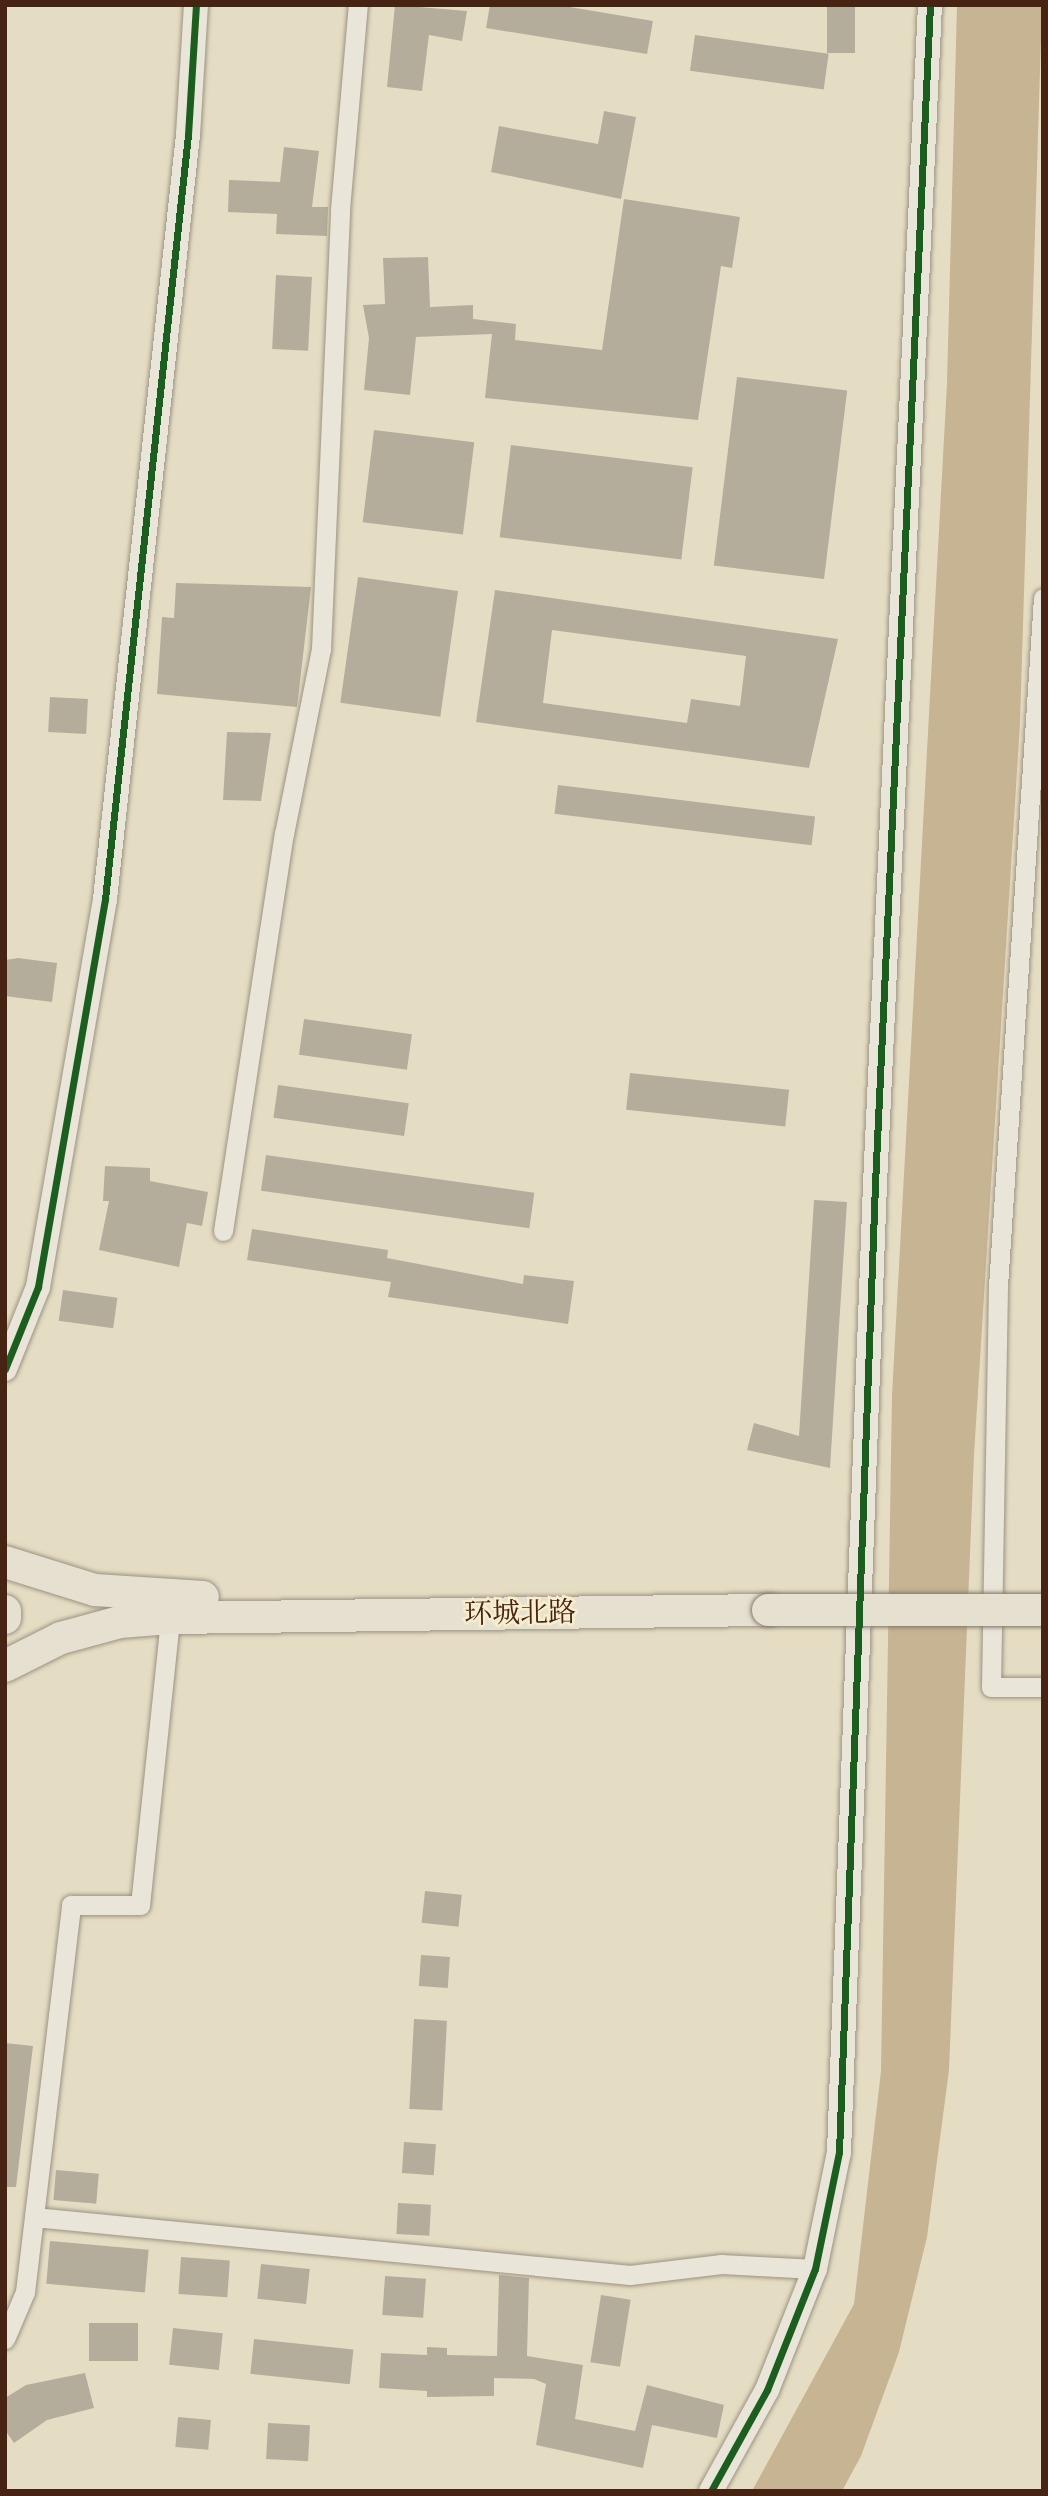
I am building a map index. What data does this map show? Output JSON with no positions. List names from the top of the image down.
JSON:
{
  "streets": {
    "main road": ["环城北路"]
  }
}
